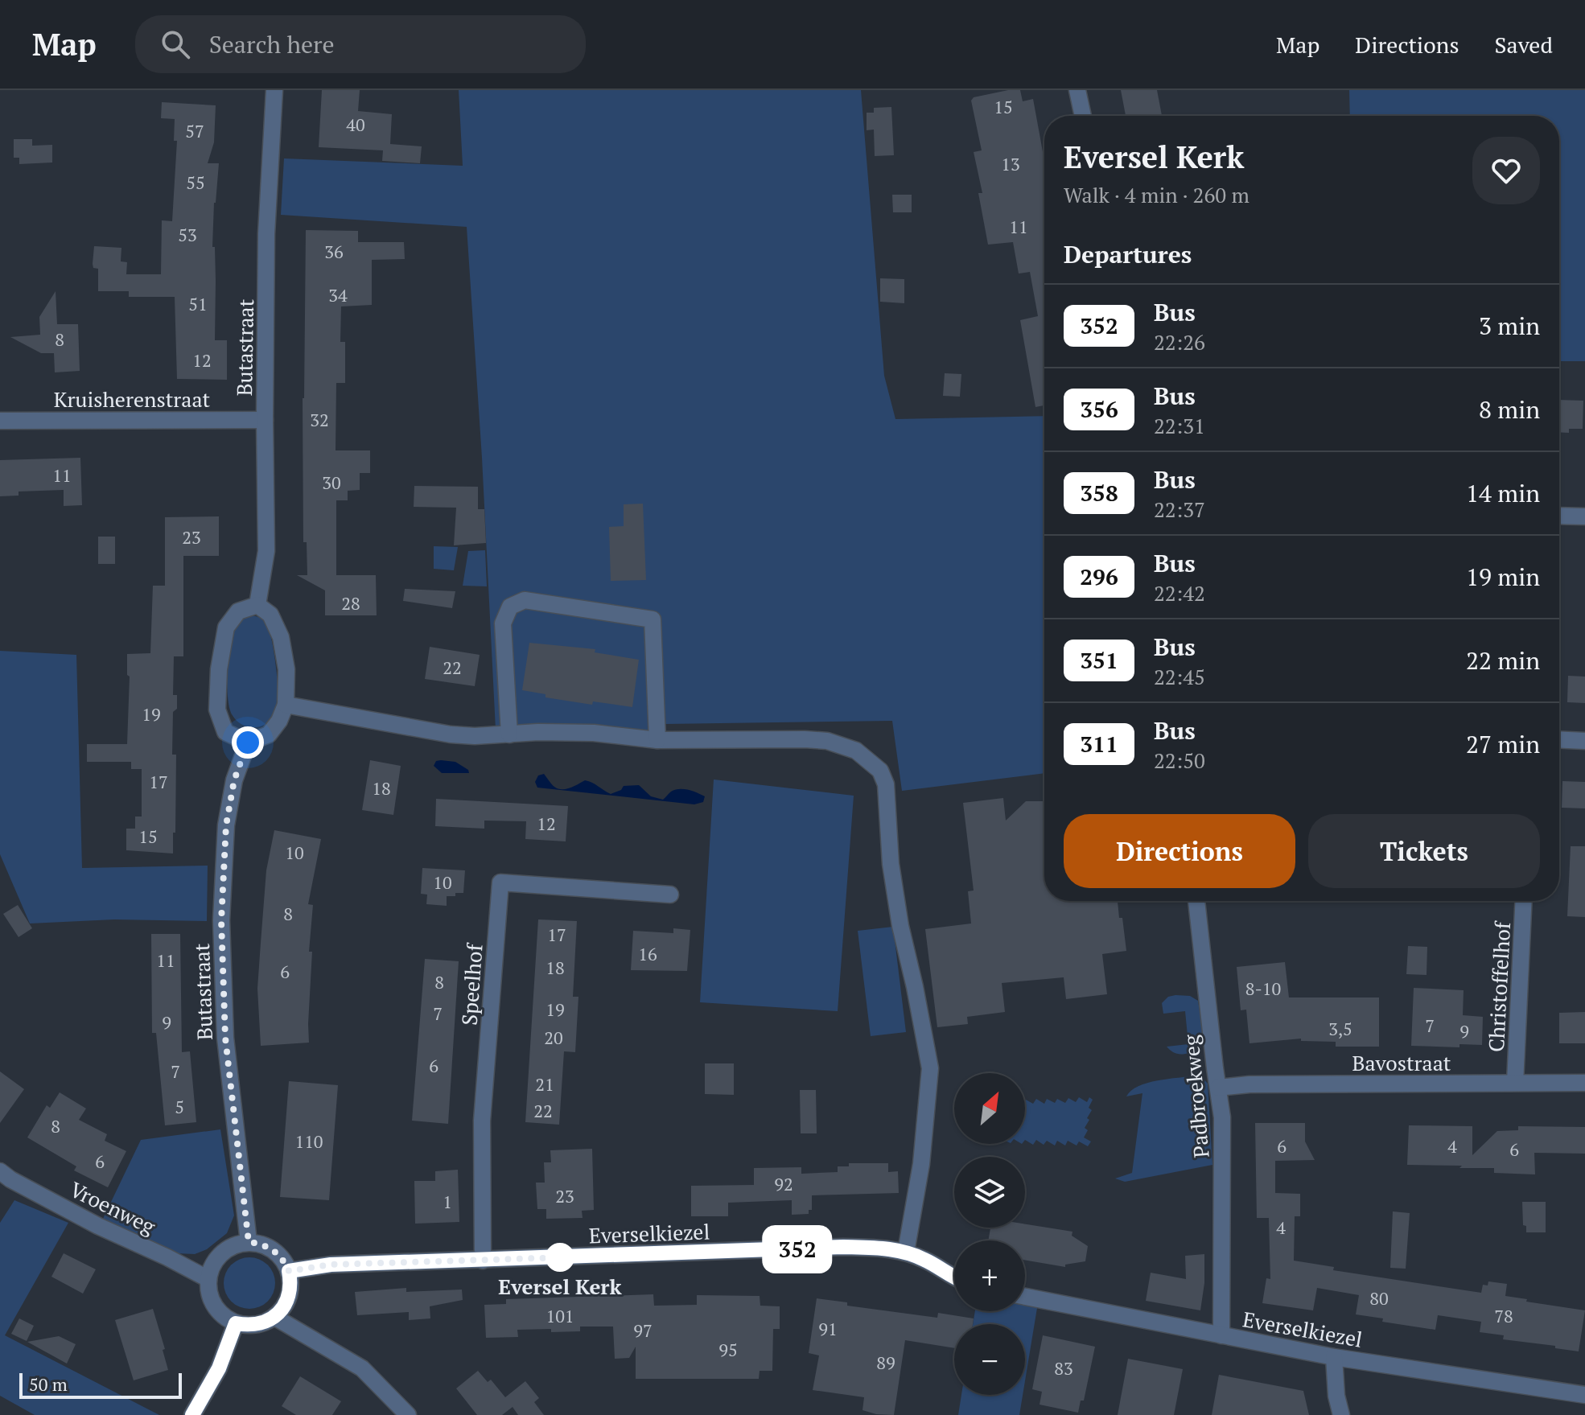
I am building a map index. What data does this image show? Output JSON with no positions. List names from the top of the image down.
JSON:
{
  "streets": {
    "street": [
      "Butastraat",
      "Kruisherenstraat",
      "Speelhof",
      "Christoffelhof",
      "Bavostraat",
      "Padbroekweg",
      "Vroenweg",
      "Everselkiezel"
    ]
  },
  "crossings": [
    ["Butastraat", "Kruisherenstraat"],
    ["Butastraat", "Vroenweg"],
    ["Butastraat", "Everselkiezel"],
    ["Speelhof", "Everselkiezel"],
    ["Christoffelhof", "Bavostraat"],
    ["Bavostraat", "Padbroekweg"],
    ["Padbroekweg", "Everselkiezel"],
    ["Vroenweg", "Everselkiezel"]
  ],
  "places": ["Eversel Kerk"],
  "lines": ["bus line 352"],
  "house_numbers": [
    "15",
    "40",
    "57",
    "13",
    "55",
    "11",
    "53",
    "36",
    "34",
    "51",
    "8",
    "12",
    "32",
    "11",
    "30",
    "23",
    "28",
    "22",
    "19",
    "17",
    "18",
    "12",
    "15",
    "10",
    "10",
    "8",
    "17",
    "16",
    "11",
    "18",
    "6",
    "8",
    "8-10",
    "19",
    "7",
    "9",
    "7",
    "3,5",
    "9",
    "20",
    "6",
    "7",
    "21",
    "5",
    "22",
    "8",
    "110",
    "6",
    "4",
    "6",
    "6",
    "92",
    "23",
    "1",
    "4",
    "80",
    "101",
    "78",
    "91",
    "97",
    "95",
    "89",
    "83"
  ],
  "scale_bar": "50 m",
  "north": "top right",
  "page": {
    "header": "Map",
    "search": "Search here",
    "nav": ["Map", "Directions", "Saved"],
    "on_map": "352",
    "heading": [
      ["Eversel Kerk", "Walk · 4 min · 260 m"],
      "Departures"
    ],
    "list": [
      {
        "mark": "352",
        "name": "Bus",
        "note": "22:26",
        "value": "3 min"
      },
      {
        "mark": "356",
        "name": "Bus",
        "note": "22:31",
        "value": "8 min"
      },
      {
        "mark": "358",
        "name": "Bus",
        "note": "22:37",
        "value": "14 min"
      },
      {
        "mark": "296",
        "name": "Bus",
        "note": "22:42",
        "value": "19 min"
      },
      {
        "mark": "351",
        "name": "Bus",
        "note": "22:45",
        "value": "22 min"
      },
      {
        "mark": "311",
        "name": "Bus",
        "note": "22:50",
        "value": "27 min"
      }
    ],
    "buttons": ["Directions", "Tickets"],
    "map_buttons": ["+", "−"],
    "scale": "50 m"
  }
}
